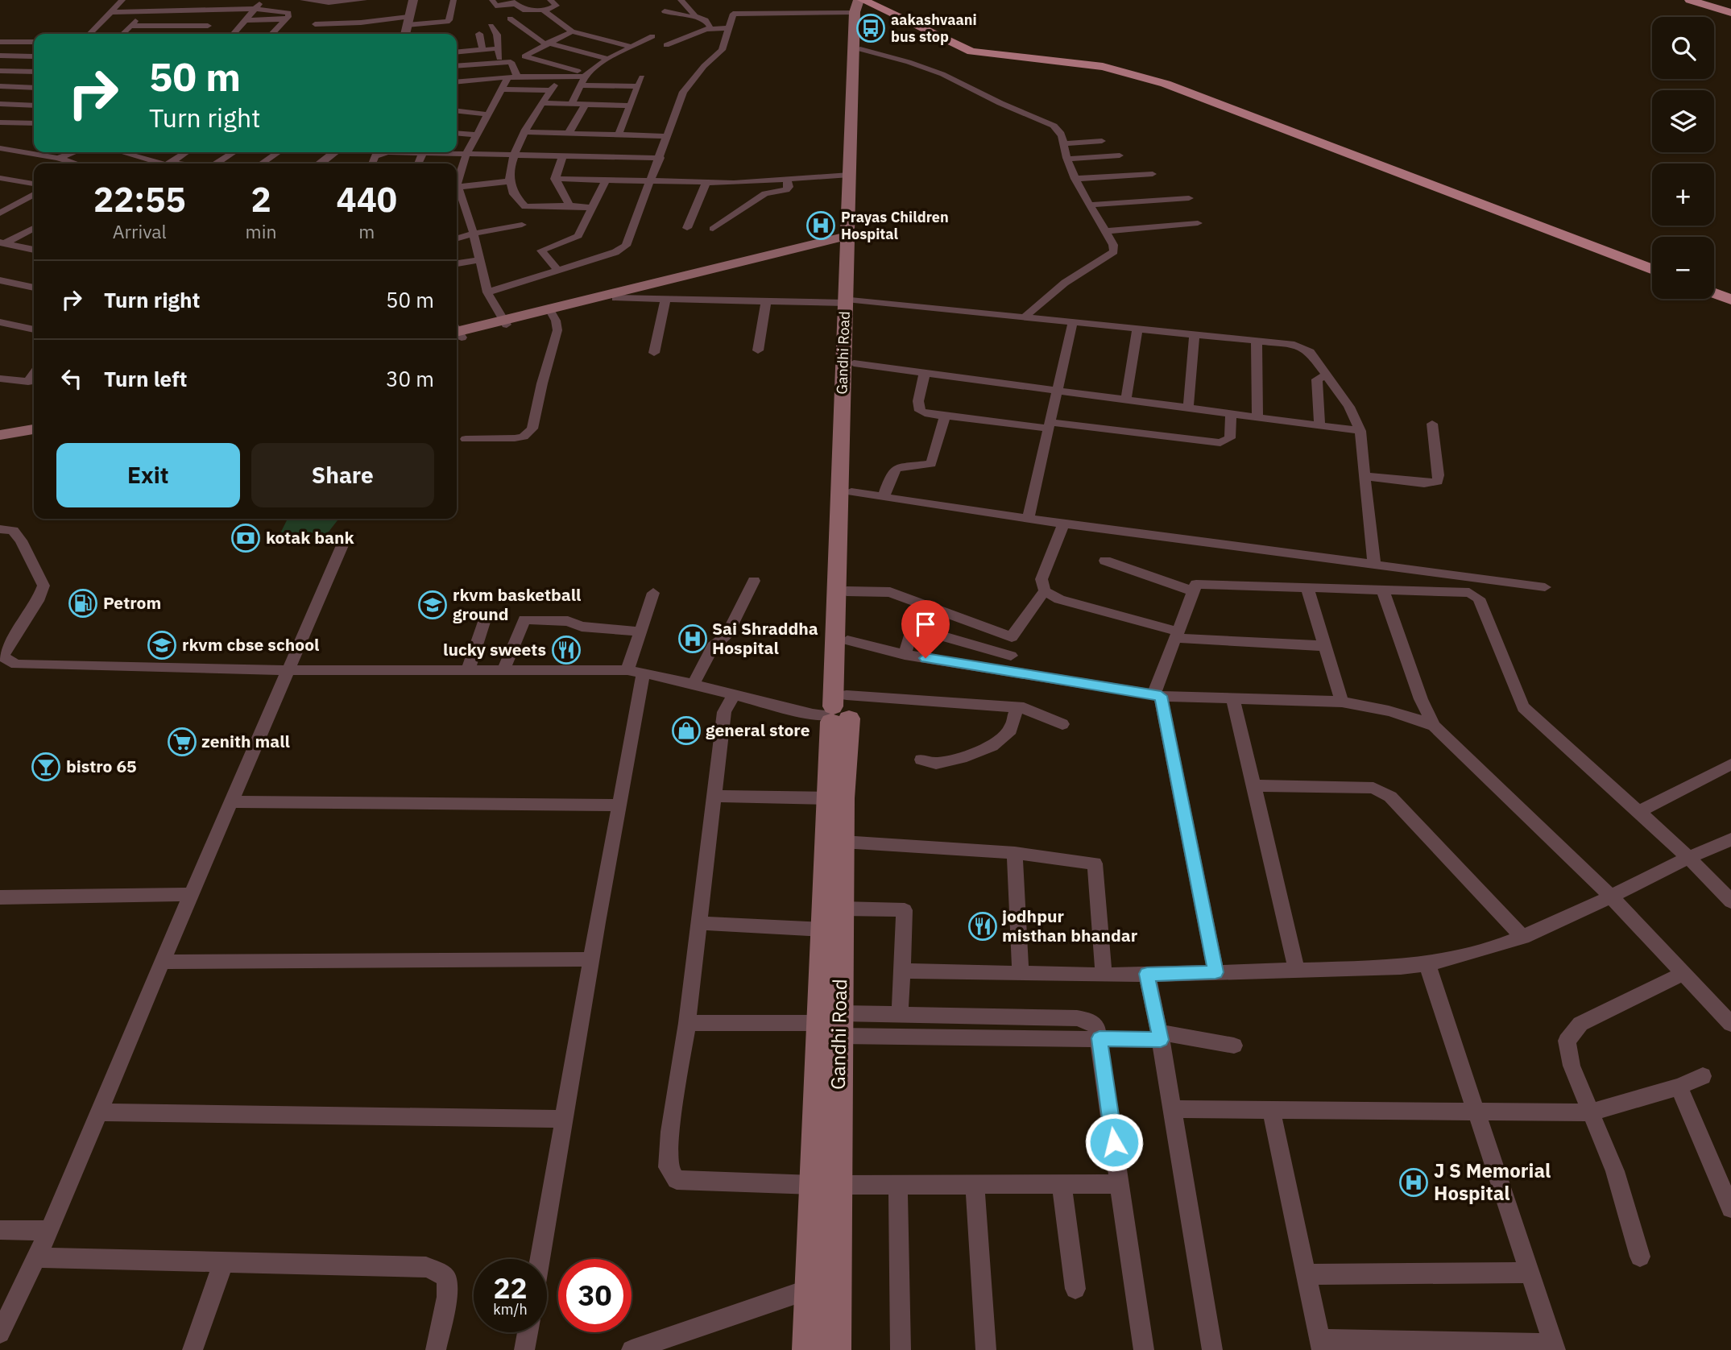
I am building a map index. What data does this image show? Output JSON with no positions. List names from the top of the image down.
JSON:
{
  "streets": {
    "main road": ["Gandhi Road"]
  },
  "places": {
    "bus stop": ["aakashvaani bus stop"],
    "hospital": ["Prayas Children Hospital", "Sai Shraddha Hospital", "J S Memorial Hospital"],
    "bank": ["kotak bank"],
    "fuel station": ["Petrom"],
    "school or university": ["rkvm basketball ground", "rkvm cbse school"],
    "restaurant": ["lucky sweets", "jodhpur misthan bhandar"],
    "shop": ["general store"],
    "supermarket": ["zenith mall"],
    "bar": ["bistro 65"]
  },
  "page": {
    "map_buttons": ["+", "−"],
    "turn": ["50 m", "Turn right"],
    "eta": [
      "22:55",
      "Arrival",
      "2",
      "min",
      "440",
      "m"
    ],
    "list": [
      {
        "name": "Turn right",
        "value": "50 m"
      },
      {
        "name": "Turn left",
        "value": "30 m"
      }
    ],
    "buttons": ["Exit", "Share"],
    "speed": "22 km/h",
    "limit": "30"
  }
}
